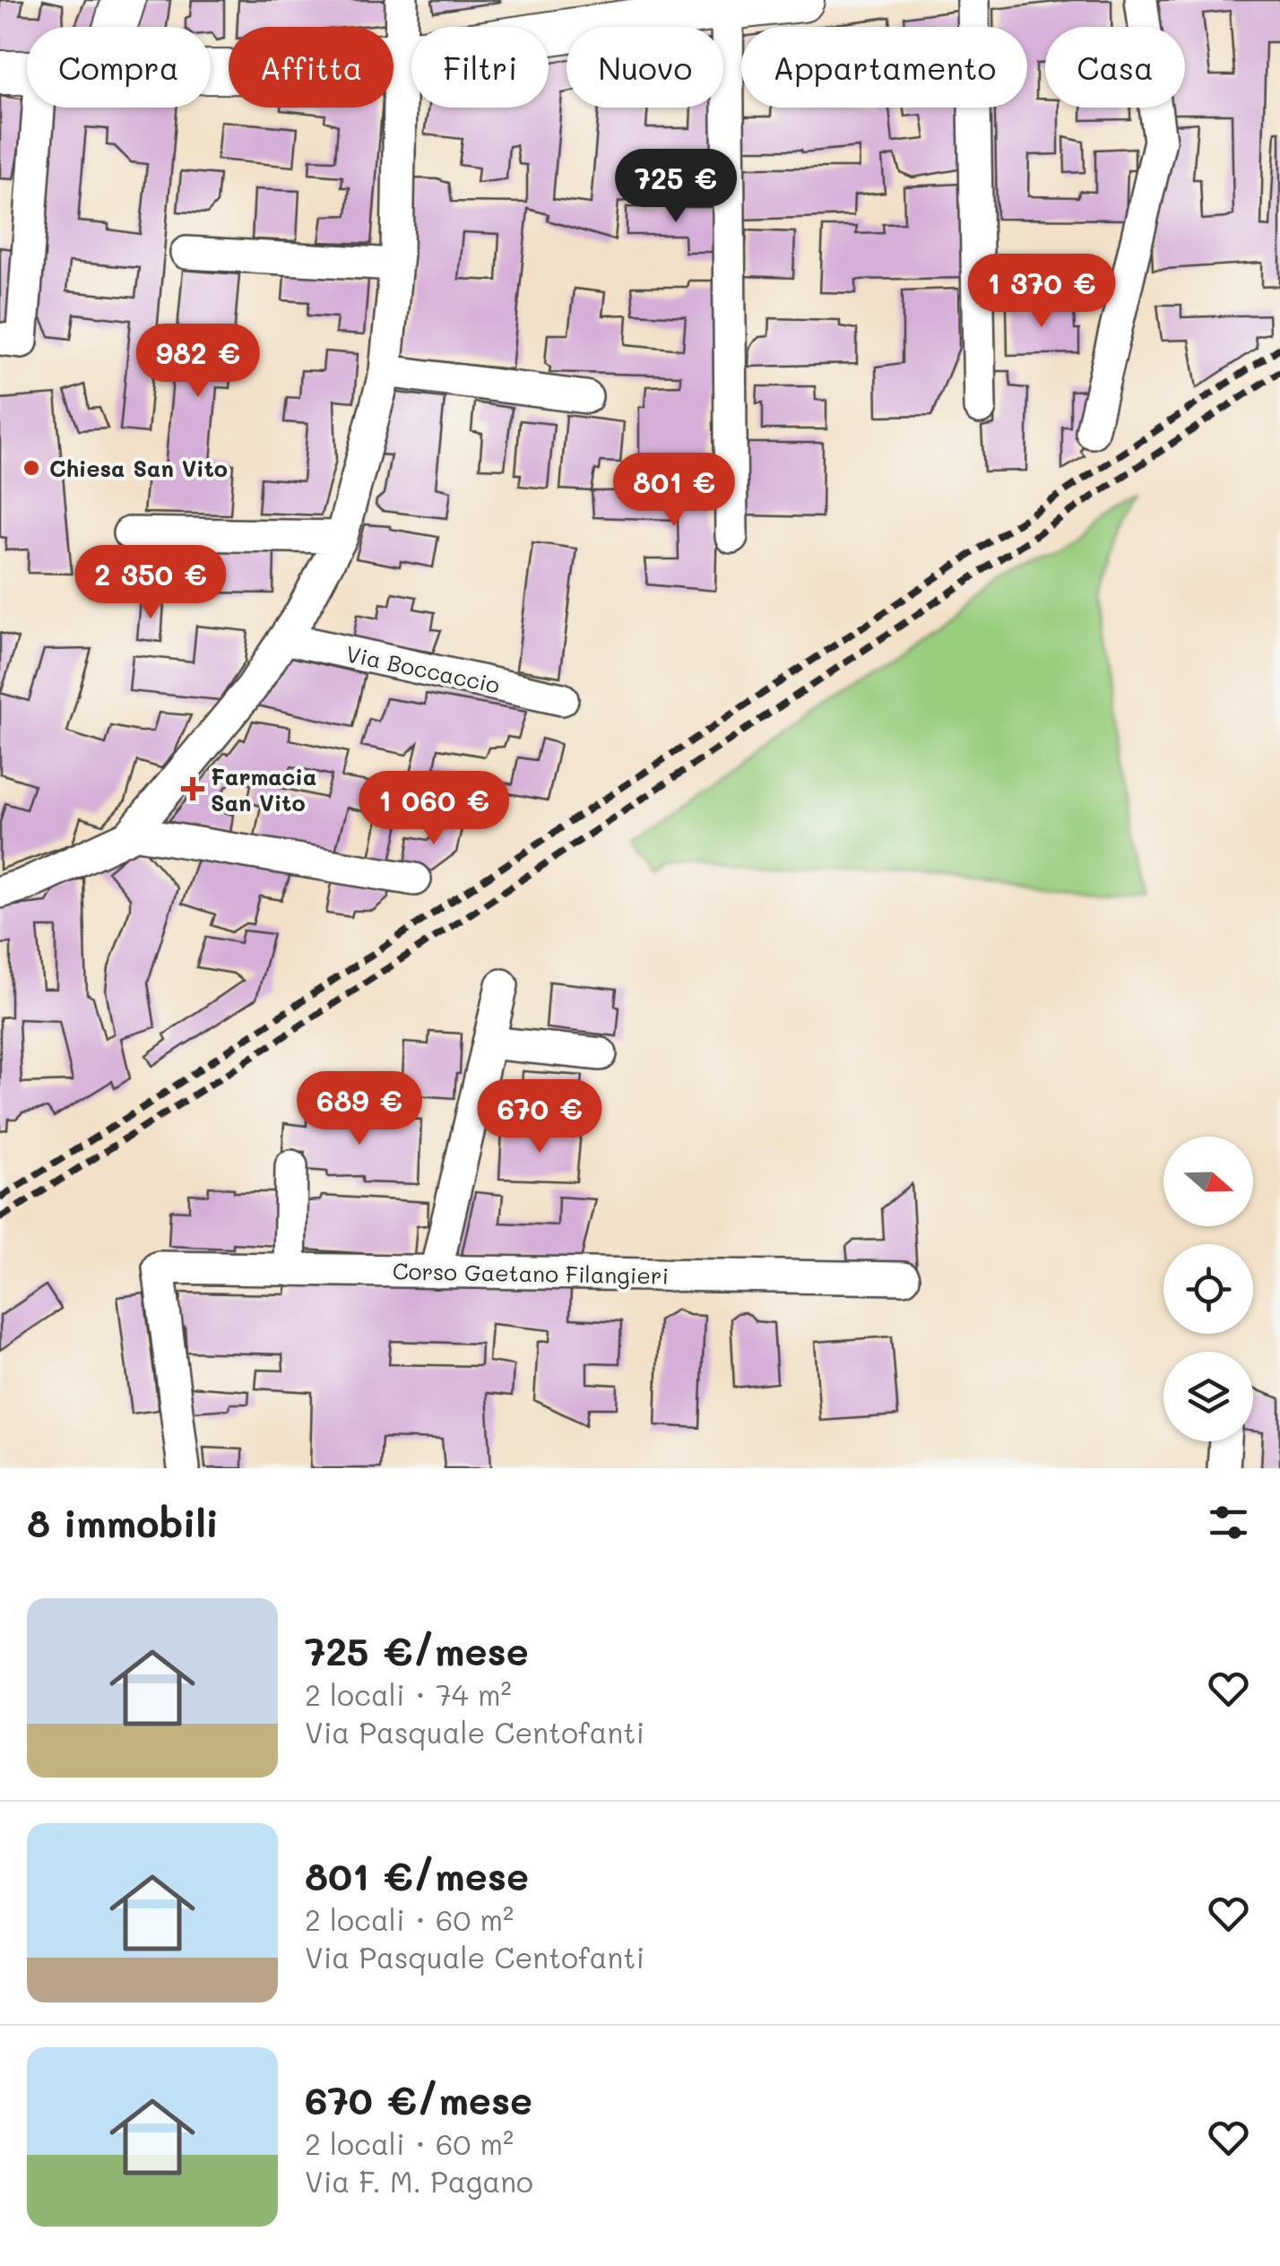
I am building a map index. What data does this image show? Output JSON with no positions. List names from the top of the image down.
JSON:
{
  "streets": {
    "street": ["Via Boccaccio", "Corso Gaetano Filangieri"]
  },
  "places": {
    "other": ["Chiesa San Vito"],
    "health": ["Farmacia San Vito"]
  },
  "north": "right",
  "page": {
    "chip": [
      "Compra",
      "Affitta",
      "Filtri",
      "Nuovo",
      "Appartamento",
      "Casa"
    ],
    "price": [
      "725 €",
      "1 370 €",
      "982 €",
      "801 €",
      "2 350 €",
      "1 060 €",
      "689 €",
      "670 €"
    ],
    "heading": "8 immobili",
    "list": [
      {
        "name": "725 €/mese",
        "note": "2 locali · 74 m² · Via Pasquale Centofanti"
      },
      {
        "name": "801 €/mese",
        "note": "2 locali · 60 m² · Via Pasquale Centofanti"
      },
      {
        "name": "670 €/mese",
        "note": "2 locali · 60 m² · Via F. M. Pagano"
      }
    ]
  }
}
